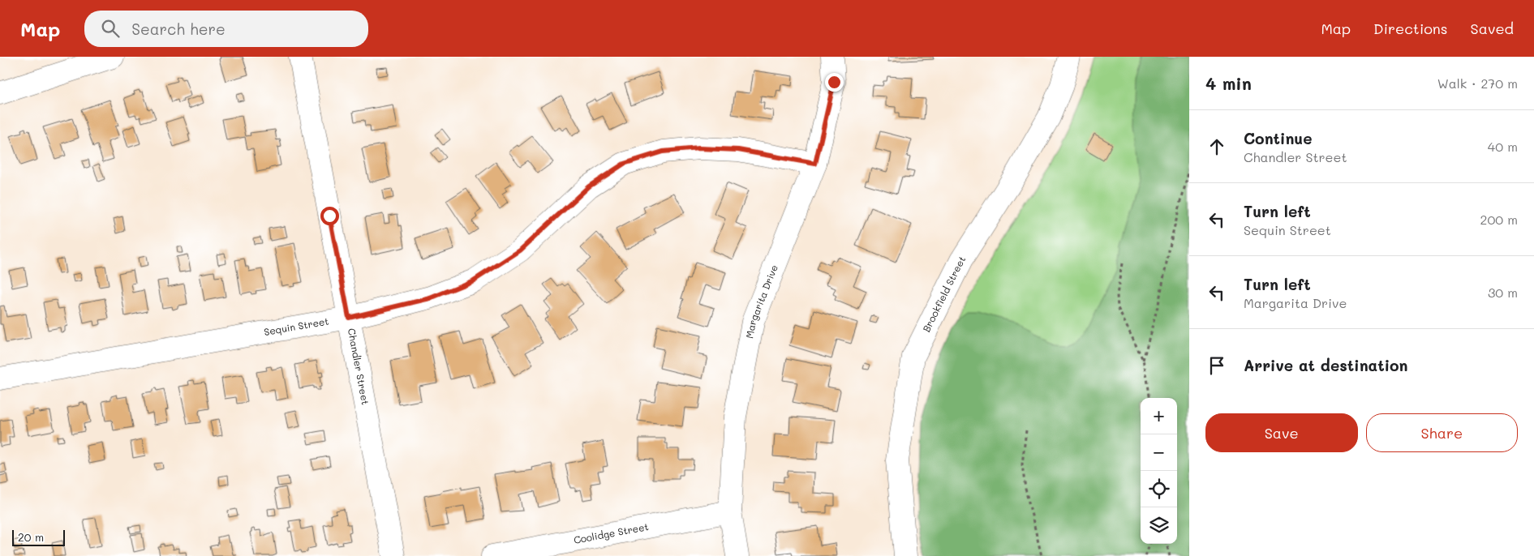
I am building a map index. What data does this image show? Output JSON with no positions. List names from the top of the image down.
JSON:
{
  "streets": {
    "street": [
      "Brookfield Street",
      "Margarita Drive",
      "Sequin Street",
      "Chandler Street",
      "Coolidge Street"
    ]
  },
  "crossings": [
    ["Margarita Drive", "Sequin Street"],
    ["Margarita Drive", "Coolidge Street"],
    ["Sequin Street", "Chandler Street"]
  ],
  "scale_bar": "20 m",
  "page": {
    "header": "Map",
    "search": "Search here",
    "nav": ["Map", "Directions", "Saved"],
    "heading": ["4 min", "Walk · 270 m"],
    "list": [
      ["Continue", "Chandler Street", "40 m"],
      ["Turn left", "Sequin Street", "200 m"],
      ["Turn left", "Margarita Drive", "30 m"],
      "Arrive at destination"
    ],
    "map_buttons": ["+", "−"],
    "buttons": ["Save", "Share"],
    "scale": "20 m"
  }
}
